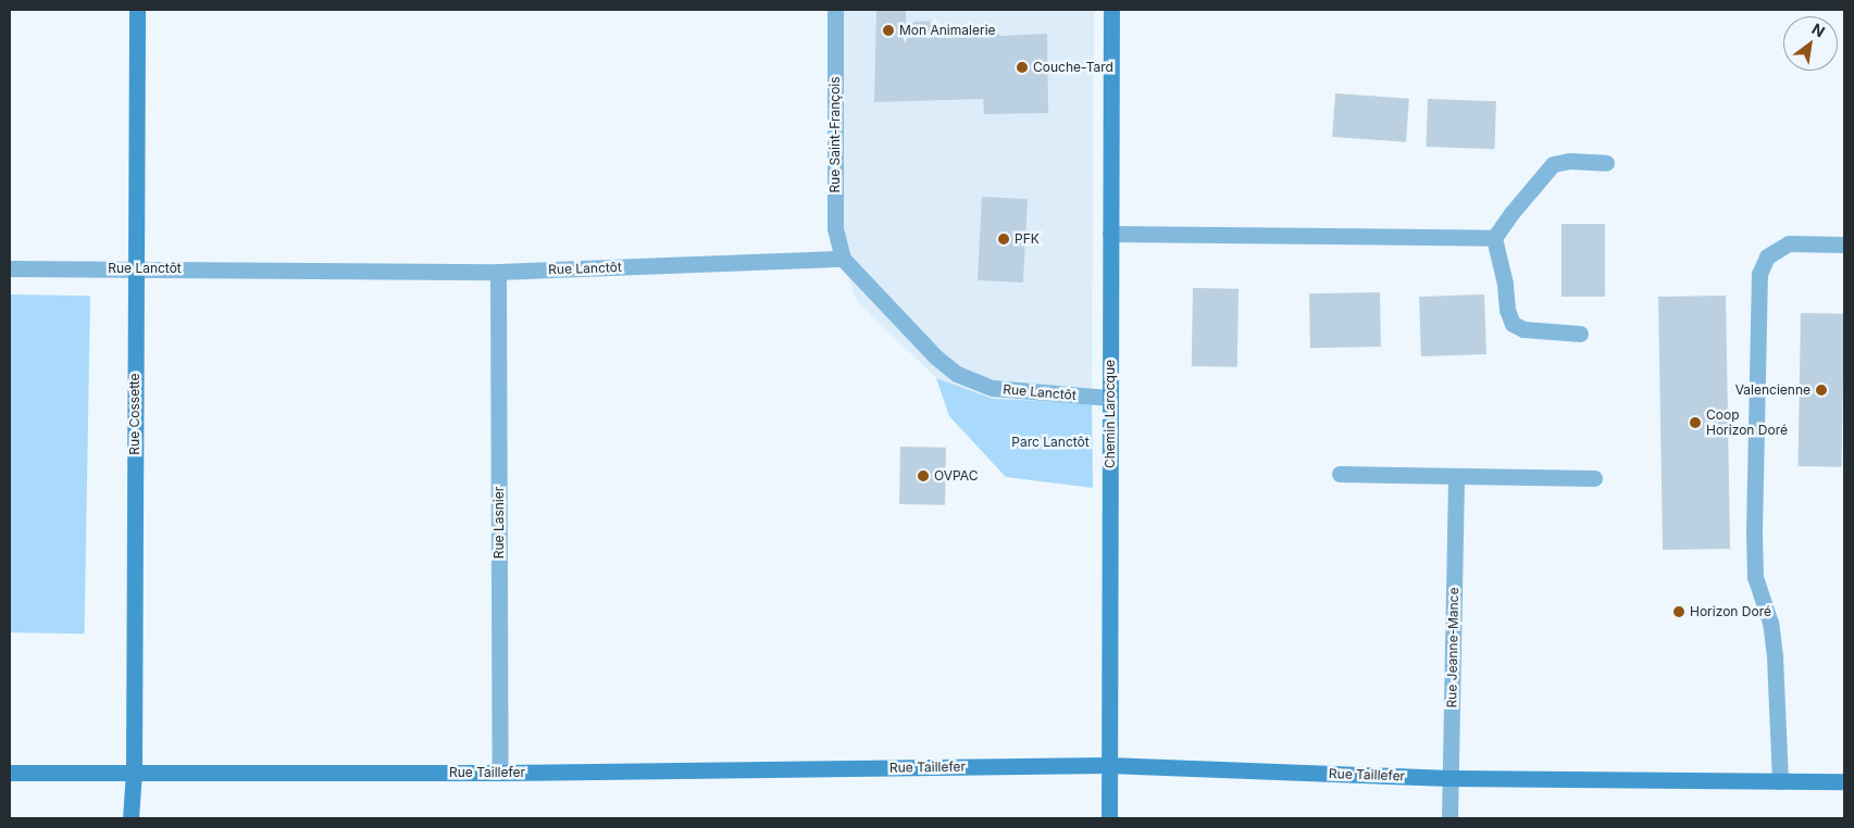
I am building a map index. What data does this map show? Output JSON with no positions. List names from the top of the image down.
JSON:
{
  "streets": {
    "street": [
      "Rue Saint-François",
      "Rue Lanctôt",
      "Rue Cossette",
      "Chemin Larocque",
      "Rue Lasnier",
      "Rue Jeanne-Mance",
      "Rue Taillefer"
    ]
  },
  "crossings": [
    ["Rue Saint-François", "Rue Lanctôt"],
    ["Rue Lanctôt", "Rue Cossette"],
    ["Rue Lanctôt", "Chemin Larocque"],
    ["Rue Lanctôt", "Rue Lasnier"],
    ["Rue Cossette", "Rue Taillefer"],
    ["Chemin Larocque", "Rue Taillefer"],
    ["Rue Lasnier", "Rue Taillefer"],
    ["Rue Jeanne-Mance", "Rue Taillefer"]
  ],
  "parks": ["Parc Lanctôt"],
  "places": [
    "Mon Animalerie",
    "Couche-Tard",
    "PFK",
    "Valencienne",
    "Coop Horizon Doré",
    "OVPAC",
    "Horizon Doré"
  ],
  "north": "top right"
}
